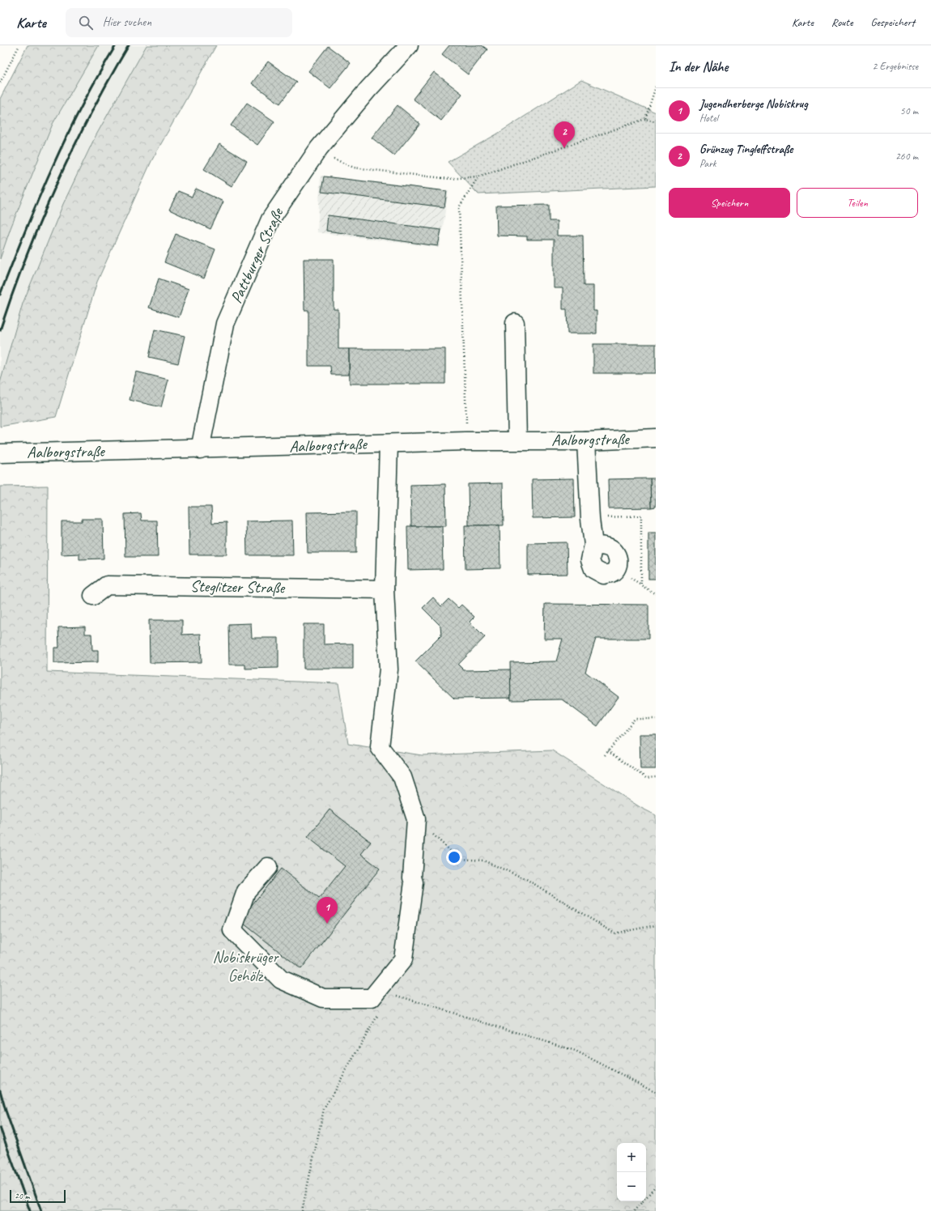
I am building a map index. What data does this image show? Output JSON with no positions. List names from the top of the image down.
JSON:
{
  "streets": {
    "street": ["Pattburger Straße", "Aalborgstraße", "Steglitzer Straße"]
  },
  "crossings": [
    ["Pattburger Straße", "Aalborgstraße"]
  ],
  "parks": ["Nobiskrüger Gehölz"],
  "scale_bar": "20 m",
  "page": {
    "header": "Karte",
    "search": "Hier suchen",
    "nav": ["Karte", "Route", "Gespeichert"],
    "heading": ["In der Nähe", "2 Ergebnisse"],
    "list": [
      {
        "mark": "1",
        "name": "Jugendherberge Nobiskrug",
        "note": "Hotel",
        "value": "50 m"
      },
      {
        "mark": "2",
        "name": "Grünzug Tingleffstraße",
        "note": "Park",
        "value": "260 m"
      }
    ],
    "pins": ["2", "1"],
    "buttons": ["Speichern", "Teilen"],
    "map_buttons": ["+", "−"],
    "scale": "20 m"
  }
}
